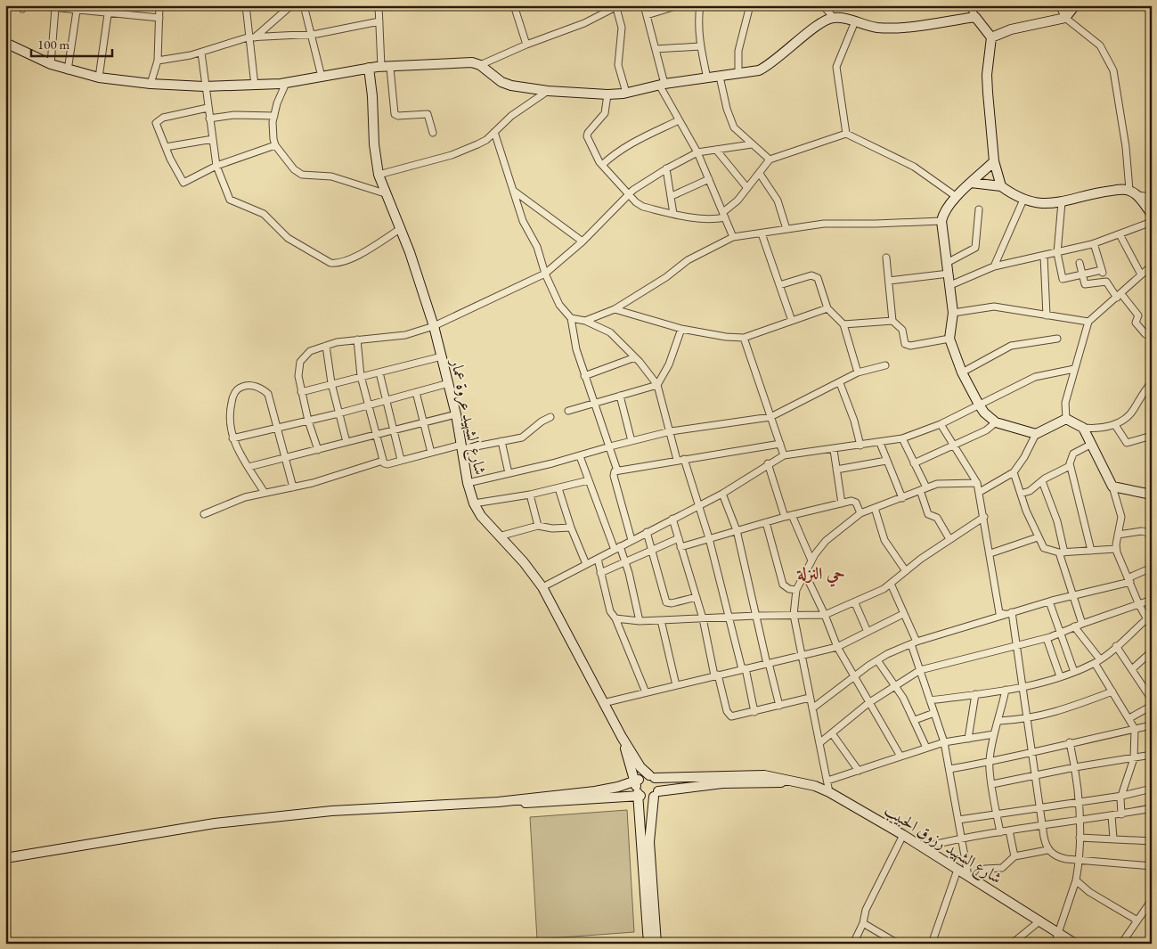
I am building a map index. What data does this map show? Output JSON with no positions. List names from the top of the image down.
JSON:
{
  "streets": {
    "street": ["شارع الشهيد عروة عمار", "شارع الشهيد رزوق الحبيب"]
  },
  "crossings": [
    ["شارع الشهيد عروة عمار", "شارع الشهيد رزوق الحبيب"]
  ],
  "districts": ["حي النزلة"],
  "scale_bar": "100 m"
}
